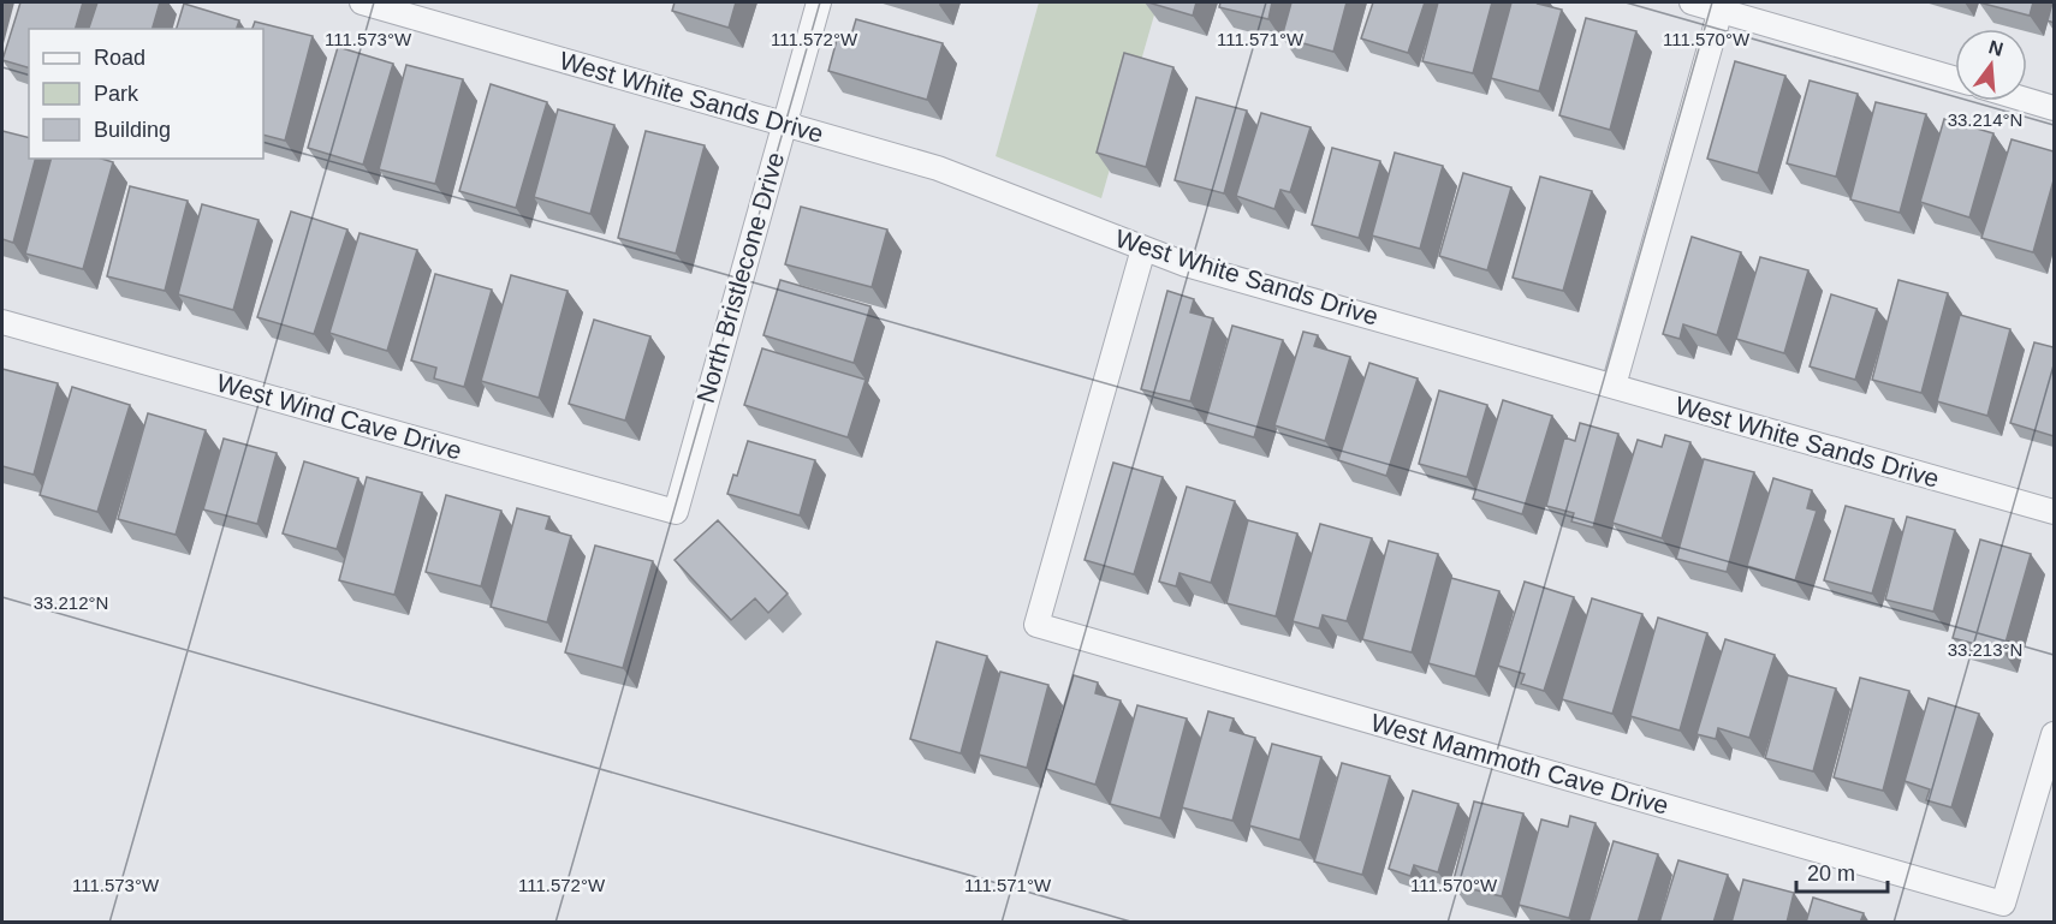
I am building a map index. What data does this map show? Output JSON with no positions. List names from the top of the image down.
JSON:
{
  "streets": {
    "street": [
      "West White Sands Drive",
      "North Bristlecone Drive",
      "West Wind Cave Drive",
      "West Mammoth Cave Drive"
    ]
  },
  "crossings": [
    ["West White Sands Drive", "North Bristlecone Drive"],
    ["West White Sands Drive", "West Mammoth Cave Drive"],
    ["North Bristlecone Drive", "West Wind Cave Drive"]
  ],
  "legend": ["Road", "Park", "Building"],
  "scale_bar": "20 m",
  "north": "top",
  "coordinates": [
    "111.573°W",
    "111.572°W",
    "111.571°W",
    "111.570°W",
    "33.214°N",
    "33.212°N",
    "33.213°N"
  ]
}
